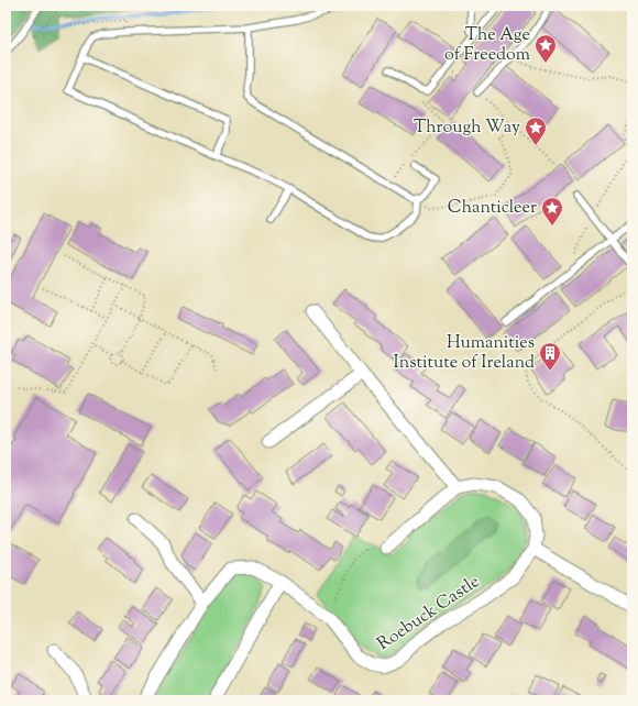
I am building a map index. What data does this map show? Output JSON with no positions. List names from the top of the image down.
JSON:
{
  "streets": {
    "street": ["Roebuck Castle"]
  },
  "places": {
    "place": ["The Age of Freedom", "Through Way", "Chanticleer"],
    "building": ["Humanities Institute of Ireland"]
  }
}
